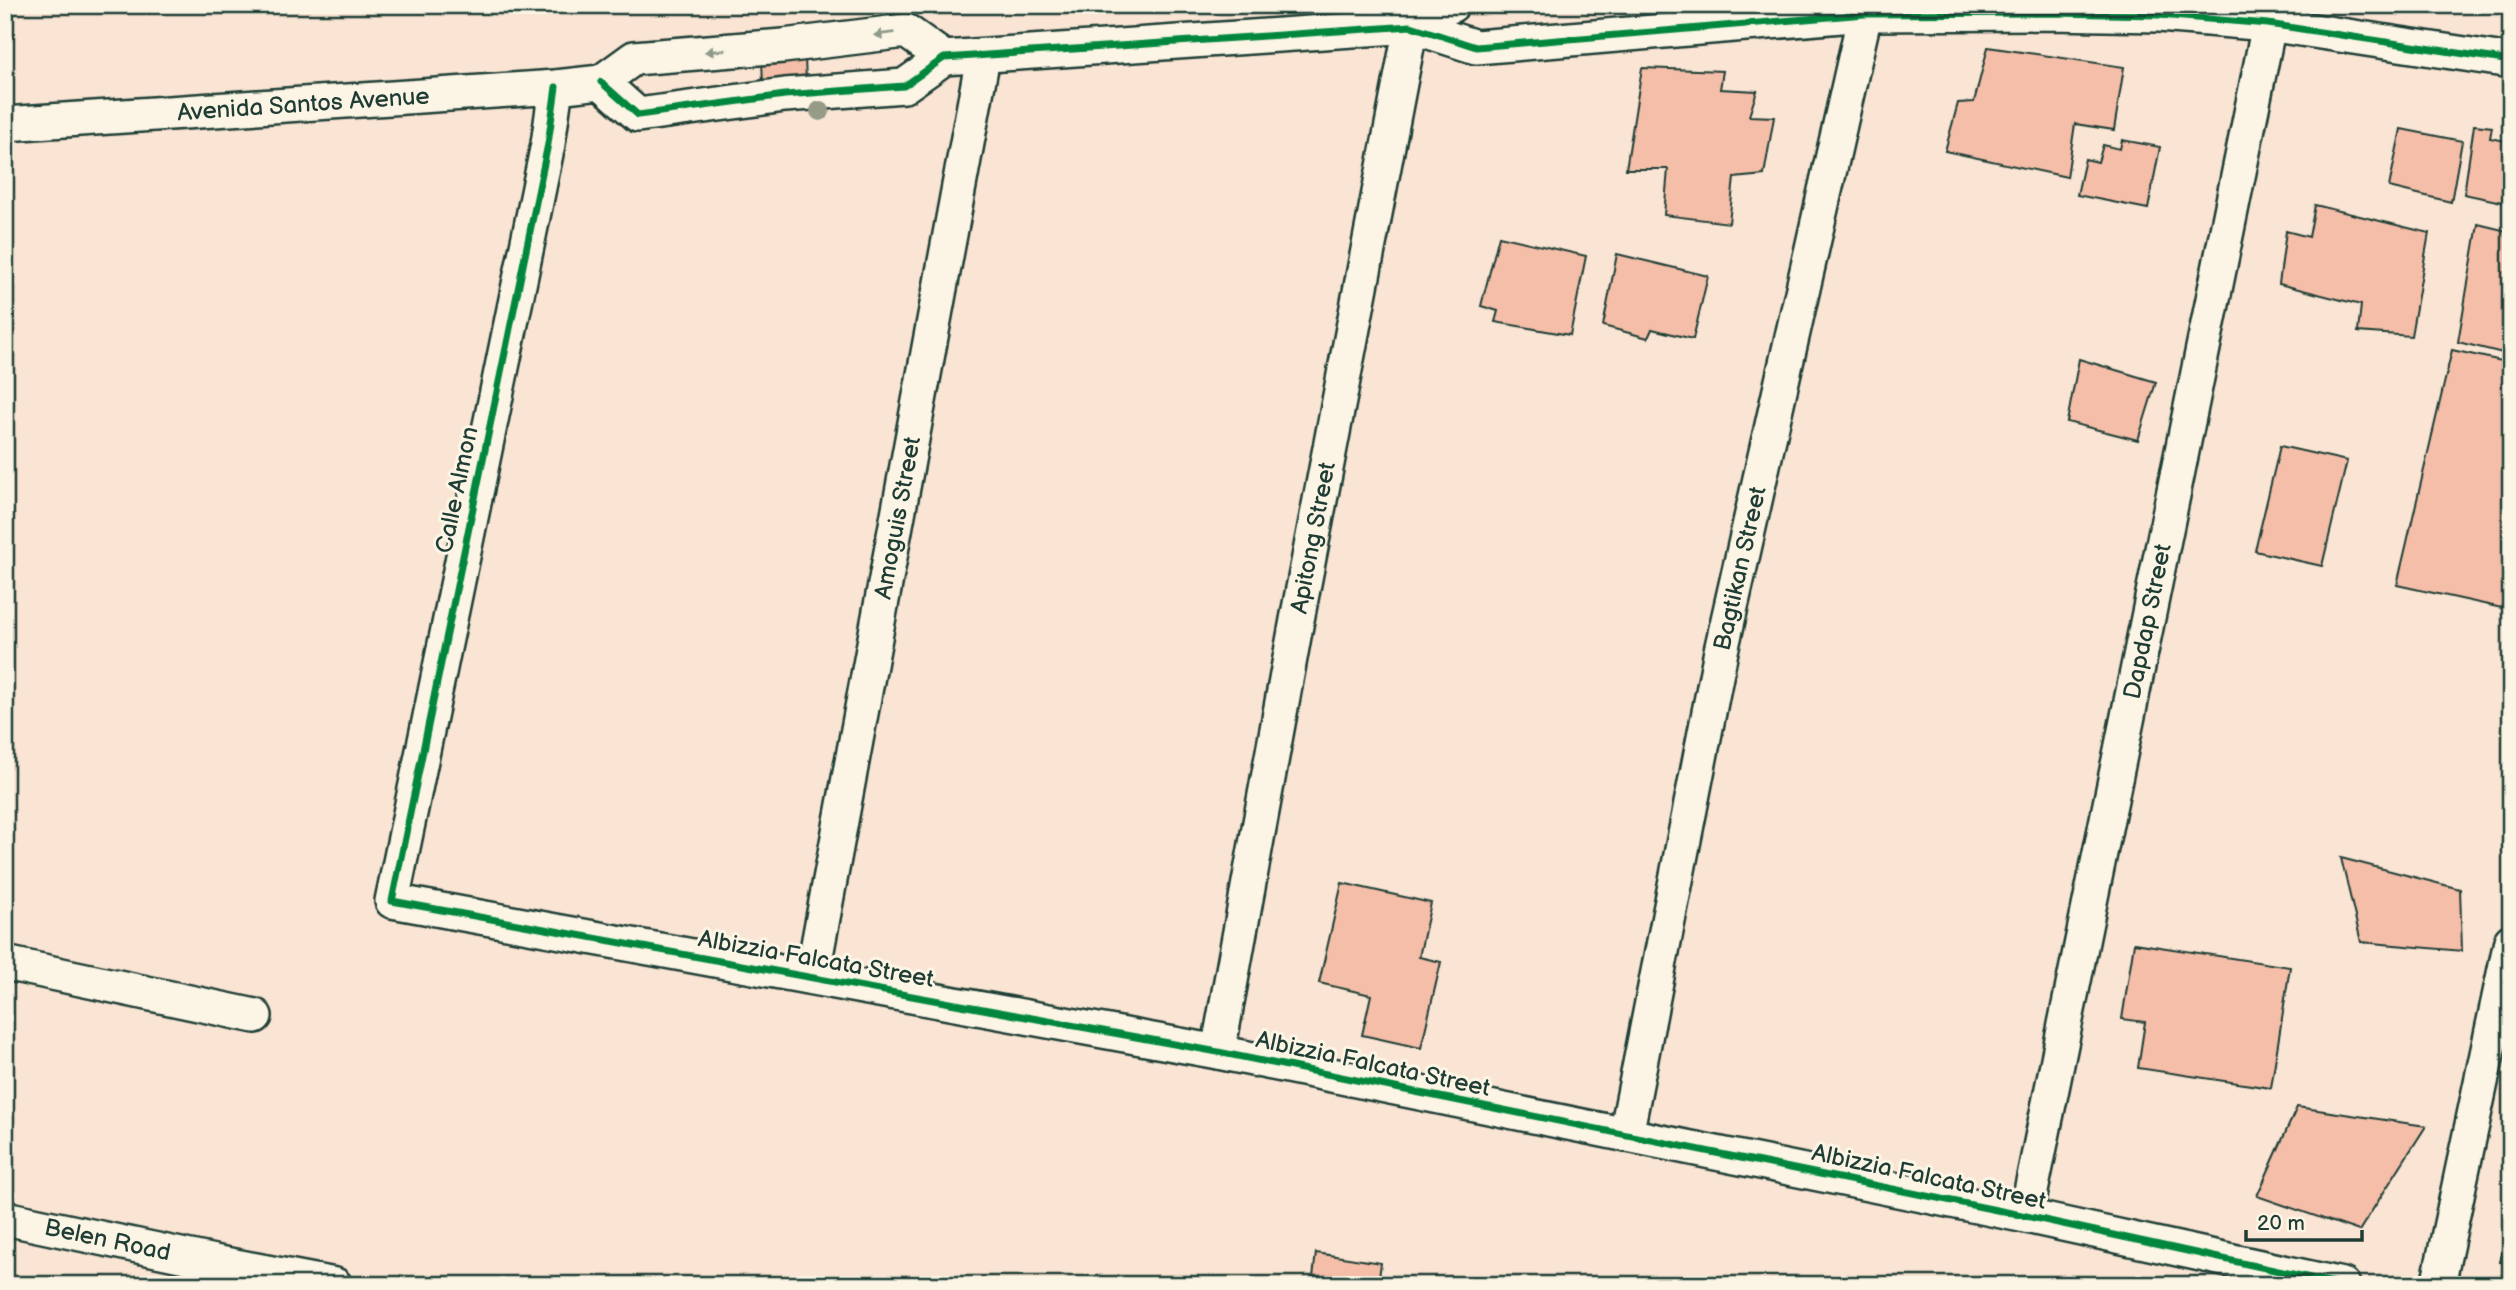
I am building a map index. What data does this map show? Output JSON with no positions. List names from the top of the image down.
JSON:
{
  "streets": {
    "street": [
      "Avenida Santos Avenue",
      "Calle Almon",
      "Amoguis Street",
      "Apitong Street",
      "Bagtikan Street",
      "Dapdap Street",
      "Albizzia Falcata Street",
      "Belen Road"
    ]
  },
  "crossings": [
    ["Avenida Santos Avenue", "Calle Almon"],
    ["Calle Almon", "Albizzia Falcata Street"],
    ["Amoguis Street", "Albizzia Falcata Street"],
    ["Apitong Street", "Albizzia Falcata Street"],
    ["Bagtikan Street", "Albizzia Falcata Street"],
    ["Dapdap Street", "Albizzia Falcata Street"]
  ],
  "scale_bar": "20 m"
}
